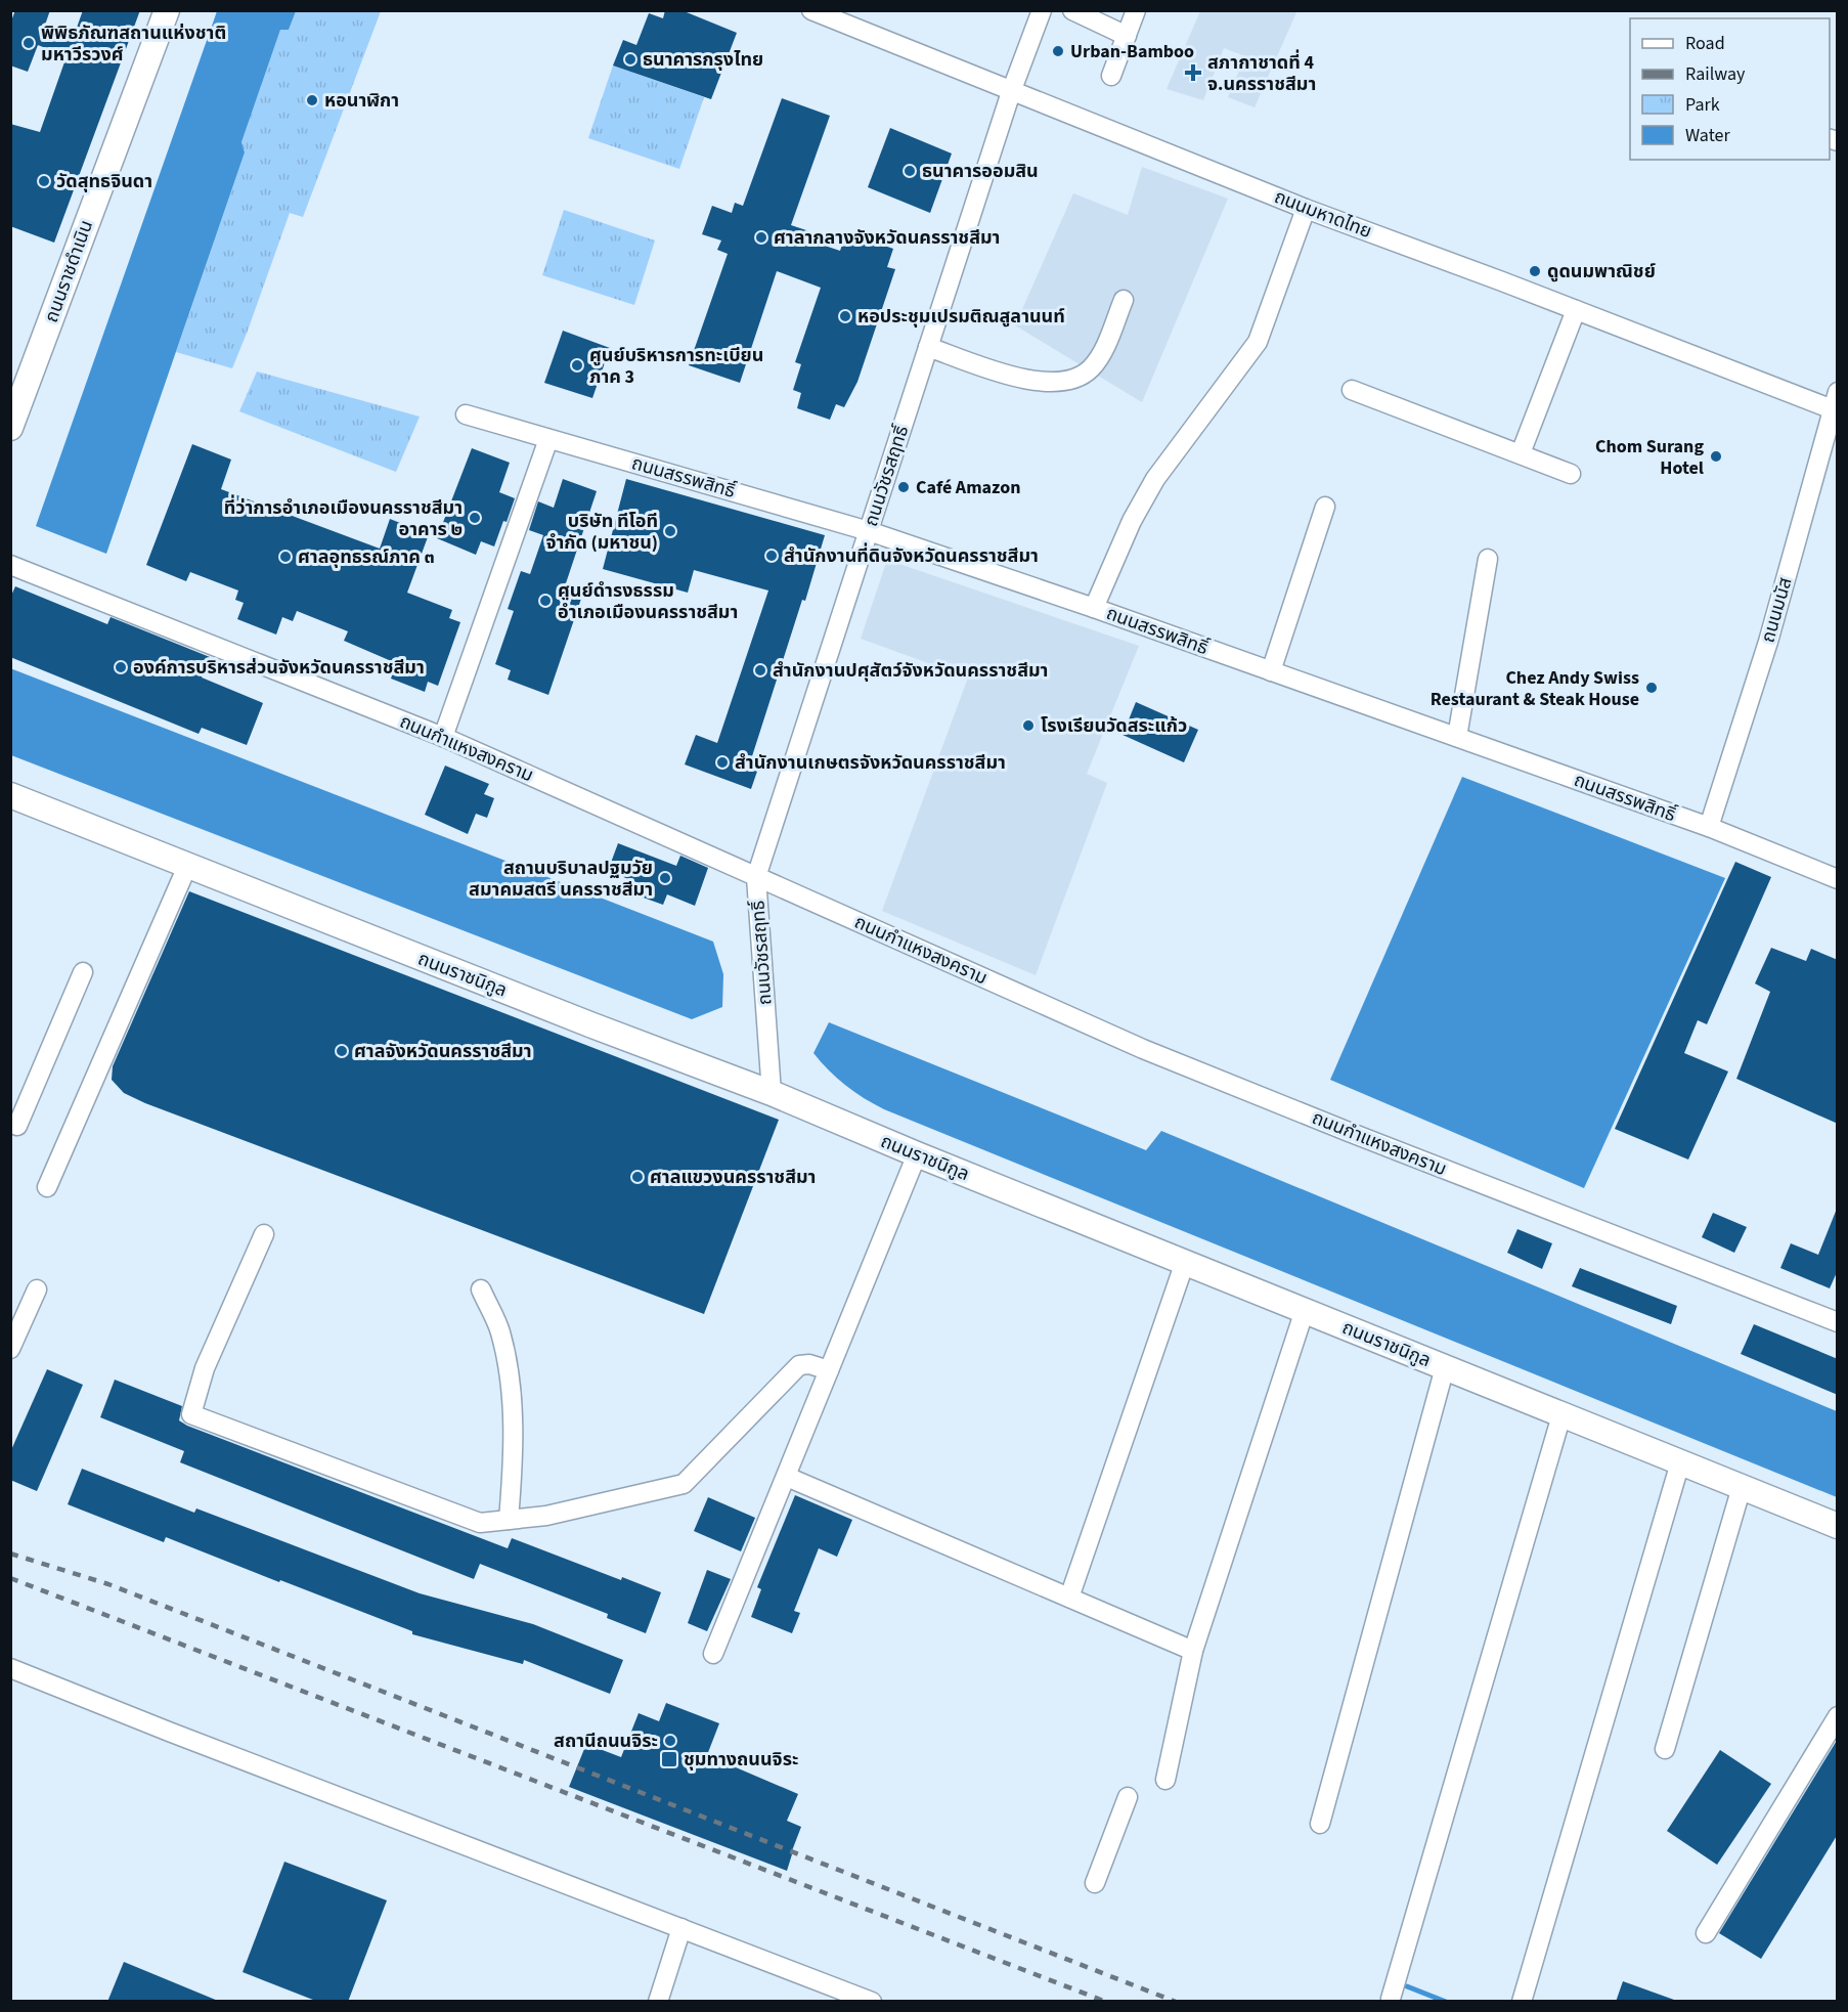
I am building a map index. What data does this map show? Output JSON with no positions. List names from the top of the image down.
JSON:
{
  "streets": {
    "main road": ["ถนนราชดำเนิน", "ถนนราชนิกูล"],
    "street": [
      "ถนนมหาดไทย",
      "ถนนวัชรสฤทธิ์",
      "ถนนสรรพสิทธิ์",
      "ถนนมนัส",
      "ถนนกำแหงสงคราม"
    ]
  },
  "crossings": [
    ["ถนนมหาดไทย", "ถนนวัชรสฤทธิ์"],
    ["ถนนมหาดไทย", "ถนนมนัส"],
    ["ถนนวัชรสฤทธิ์", "ถนนสรรพสิทธิ์"],
    ["ถนนวัชรสฤทธิ์", "ถนนกำแหงสงคราม"],
    ["ถนนวัชรสฤทธิ์", "ถนนราชนิกูล"],
    ["ถนนสรรพสิทธิ์", "ถนนมนัส"]
  ],
  "places": {
    "other": [
      "พิพิธภัณฑสถานแห่งชาติ มหาวีรวงศ์",
      "Urban-Bamboo",
      "ธนาคารกรุงไทย",
      "หอนาฬิกา",
      "ธนาคารออมสิน",
      "วัดสุทธจินดา",
      "ศาลากลางจังหวัดนครราชสีมา",
      "ดูดนมพาณิชย์",
      "หอประชุมเปรมติณสูลานนท์",
      "ศูนย์บริหารการทะเบียน ภาค 3",
      "Chom Surang Hotel",
      "Café Amazon",
      "ที่ว่าการอำเภอเมืองนครราชสีมา อาคาร ๒",
      "บริษัท ทีโอที จำกัด (มหาชน)",
      "สำนักงานที่ดินจังหวัดนครราชสีมา",
      "ศาลอุทธรณ์ภาค ๓",
      "ศูนย์ดำรงธรรม อำเภอเมืองนครราชสีมา",
      "องค์การบริหารส่วนจังหวัดนครราชสีมา",
      "สำนักงานปศุสัตว์จังหวัดนครราชสีมา",
      "Chez Andy Swiss Restaurant & Steak House",
      "โรงเรียนวัดสระแก้ว",
      "สำนักงานเกษตรจังหวัดนครราชสีมา",
      "สถานบริบาลปฐมวัย สมาคมสตรี นครราชสีมา",
      "ศาลจังหวัดนครราชสีมา",
      "ศาลแขวงนครราชสีมา",
      "สถานีถนนจิระ"
    ],
    "health": ["สภากาชาดที่ 4 จ.นครราชสีมา"],
    "transit": ["ชุมทางถนนจิระ"]
  },
  "legend": [
    "Road",
    "Railway",
    "Park",
    "Water"
  ]
}
